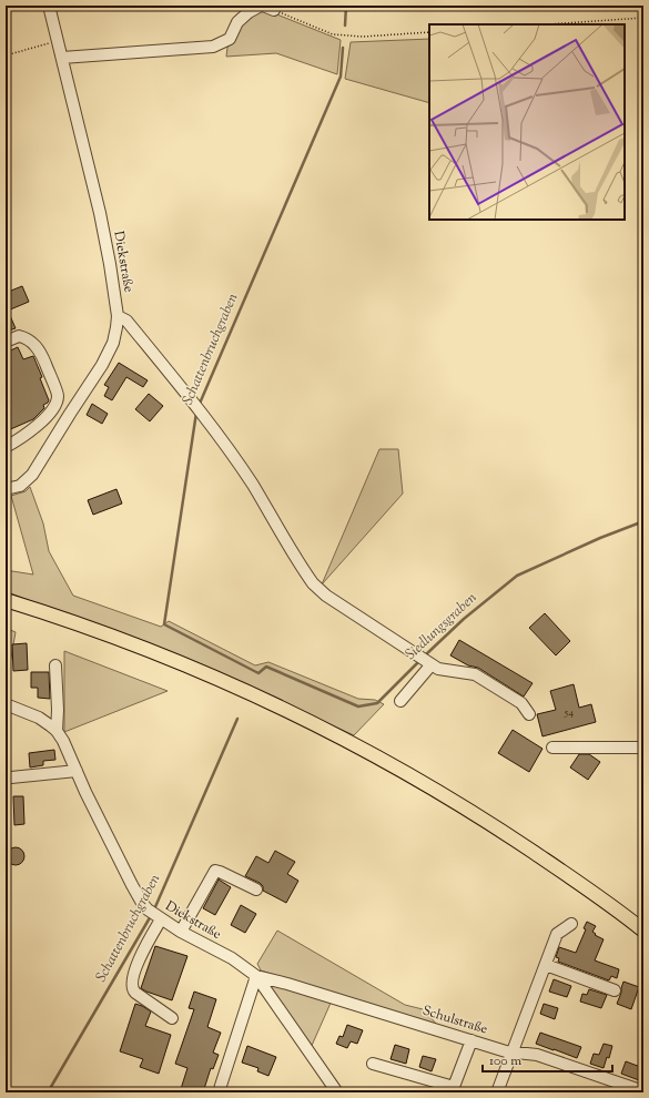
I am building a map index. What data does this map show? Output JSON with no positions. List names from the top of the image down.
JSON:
{
  "streets": {
    "street": ["Diekstraße", "Schulstraße"]
  },
  "crossings": [
    ["Diekstraße", "Schulstraße"]
  ],
  "water": ["Schattenbruchgraben", "Siedlungsgraben"],
  "house_numbers": ["54"],
  "scale_bar": "100 m"
}
